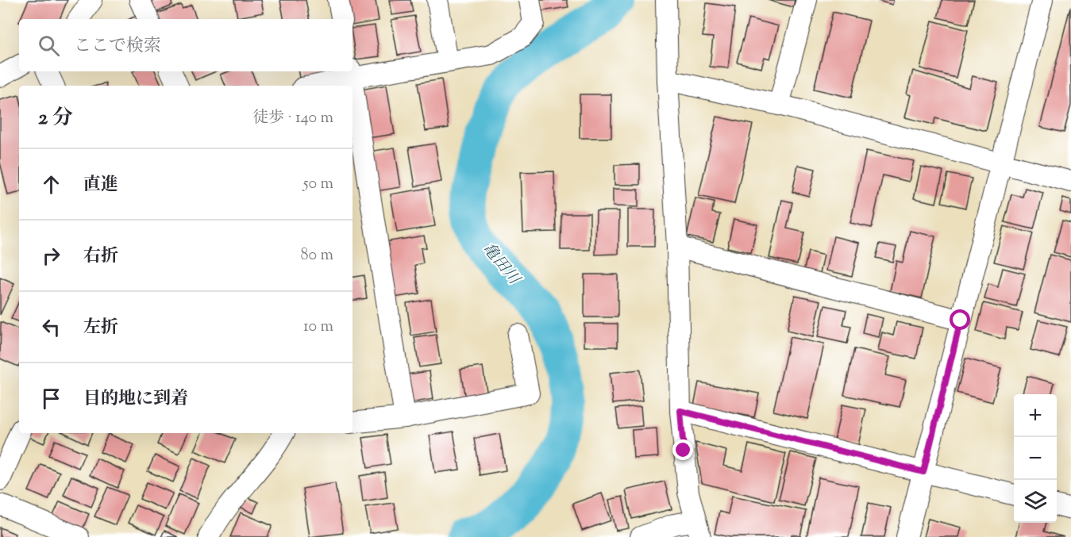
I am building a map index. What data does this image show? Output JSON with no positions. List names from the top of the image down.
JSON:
{
  "water": ["亀田川"],
  "page": {
    "search": "ここで検索",
    "heading": ["2 分", "徒歩 · 140 m"],
    "list": [
      ["直進", "50 m"],
      ["右折", "80 m"],
      ["左折", "10 m"],
      "目的地に到着"
    ],
    "map_buttons": ["+", "−"]
  }
}
